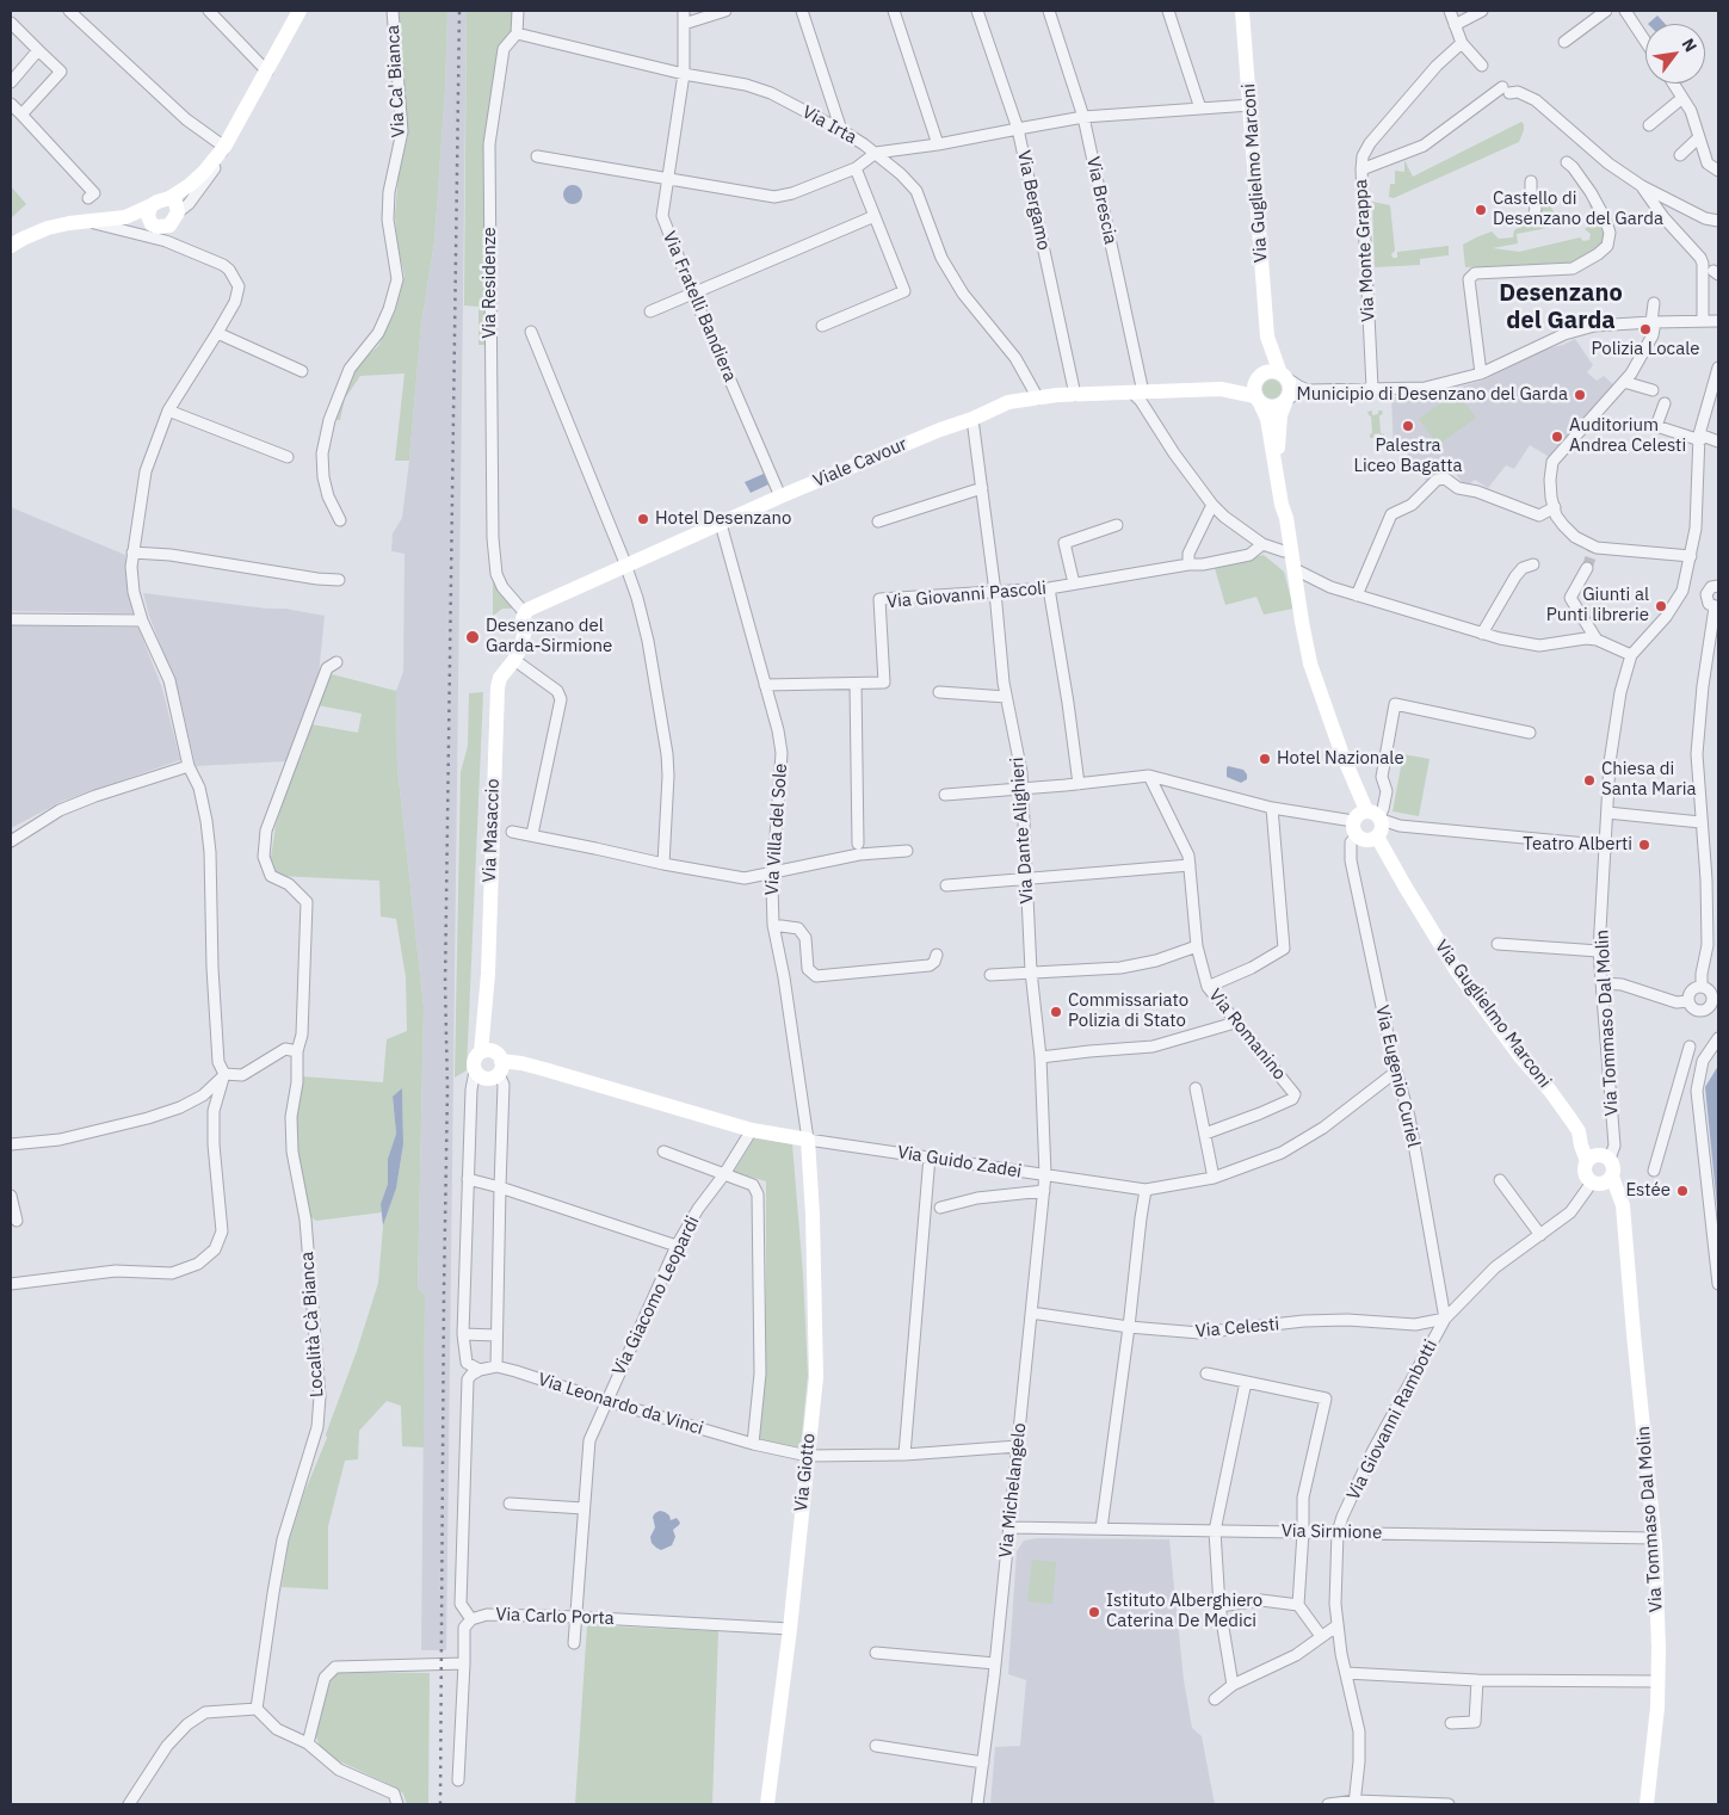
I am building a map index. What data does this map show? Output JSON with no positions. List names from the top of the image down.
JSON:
{
  "streets": {
    "street": [
      "Via Ca' Bianca",
      "Via Irta",
      "Via Guglielmo Marconi",
      "Via Bergamo",
      "Via Brescia",
      "Via Monte Grappa",
      "Via Residenze",
      "Via Fratelli Bandiera",
      "Viale Cavour",
      "Via Giovanni Pascoli",
      "Via Villa del Sole",
      "Via Masaccio",
      "Via Dante Alighieri",
      "Via Tommaso Dal Molin",
      "Via Romanino",
      "Via Eugenio Curiel",
      "Via Guido Zadei",
      "Via Giacomo Leopardi",
      "Località Cà Bianca",
      "Via Celesti",
      "Via Leonardo da Vinci",
      "Via Giovanni Rambotti",
      "Via Giotto",
      "Via Michelangelo",
      "Via Sirmione",
      "Via Carlo Porta"
    ]
  },
  "crossings": [
    ["Via Irta", "Via Residenze"],
    ["Via Irta", "Via Fratelli Bandiera"],
    ["Via Irta", "Viale Cavour"],
    ["Via Guglielmo Marconi", "Viale Cavour"],
    ["Via Guglielmo Marconi", "Via Tommaso Dal Molin"],
    ["Via Guglielmo Marconi", "Via Eugenio Curiel"],
    ["Via Bergamo", "Viale Cavour"],
    ["Via Brescia", "Viale Cavour"],
    ["Via Residenze", "Viale Cavour"],
    ["Via Residenze", "Via Masaccio"],
    ["Via Fratelli Bandiera", "Viale Cavour"],
    ["Viale Cavour", "Via Villa del Sole"],
    ["Viale Cavour", "Via Masaccio"],
    ["Viale Cavour", "Via Dante Alighieri"],
    ["Via Giovanni Pascoli", "Via Villa del Sole"],
    ["Via Giovanni Pascoli", "Via Dante Alighieri"],
    ["Via Villa del Sole", "Via Guido Zadei"],
    ["Via Villa del Sole", "Via Giotto"],
    ["Via Masaccio", "Via Guido Zadei"],
    ["Via Dante Alighieri", "Via Guido Zadei"],
    ["Via Dante Alighieri", "Via Michelangelo"],
    ["Via Tommaso Dal Molin", "Via Giovanni Rambotti"],
    ["Via Tommaso Dal Molin", "Via Sirmione"],
    ["Via Eugenio Curiel", "Via Guido Zadei"],
    ["Via Eugenio Curiel", "Via Celesti"],
    ["Via Eugenio Curiel", "Via Giovanni Rambotti"],
    ["Via Guido Zadei", "Via Giacomo Leopardi"],
    ["Via Guido Zadei", "Via Giotto"],
    ["Via Guido Zadei", "Via Michelangelo"],
    ["Via Giacomo Leopardi", "Via Leonardo da Vinci"],
    ["Via Giacomo Leopardi", "Via Carlo Porta"],
    ["Via Celesti", "Via Giovanni Rambotti"],
    ["Via Celesti", "Via Michelangelo"],
    ["Via Leonardo da Vinci", "Via Giotto"],
    ["Via Leonardo da Vinci", "Via Michelangelo"],
    ["Via Giovanni Rambotti", "Via Sirmione"],
    ["Via Giotto", "Via Carlo Porta"],
    ["Via Michelangelo", "Via Sirmione"]
  ],
  "districts": ["Desenzano del Garda"],
  "places": [
    "Castello di Desenzano del Garda",
    "Polizia Locale",
    "Municipio di Desenzano del Garda",
    "Palestra Liceo Bagatta",
    "Auditorium Andrea Celesti",
    "Hotel Desenzano",
    "Giunti al Punti librerie",
    "Desenzano del Garda-Sirmione",
    "Hotel Nazionale",
    "Chiesa di Santa Maria",
    "Teatro Alberti",
    "Commissariato Polizia di Stato",
    "Estée",
    "Istituto Alberghiero Caterina De Medici"
  ],
  "north": "top right"
}
